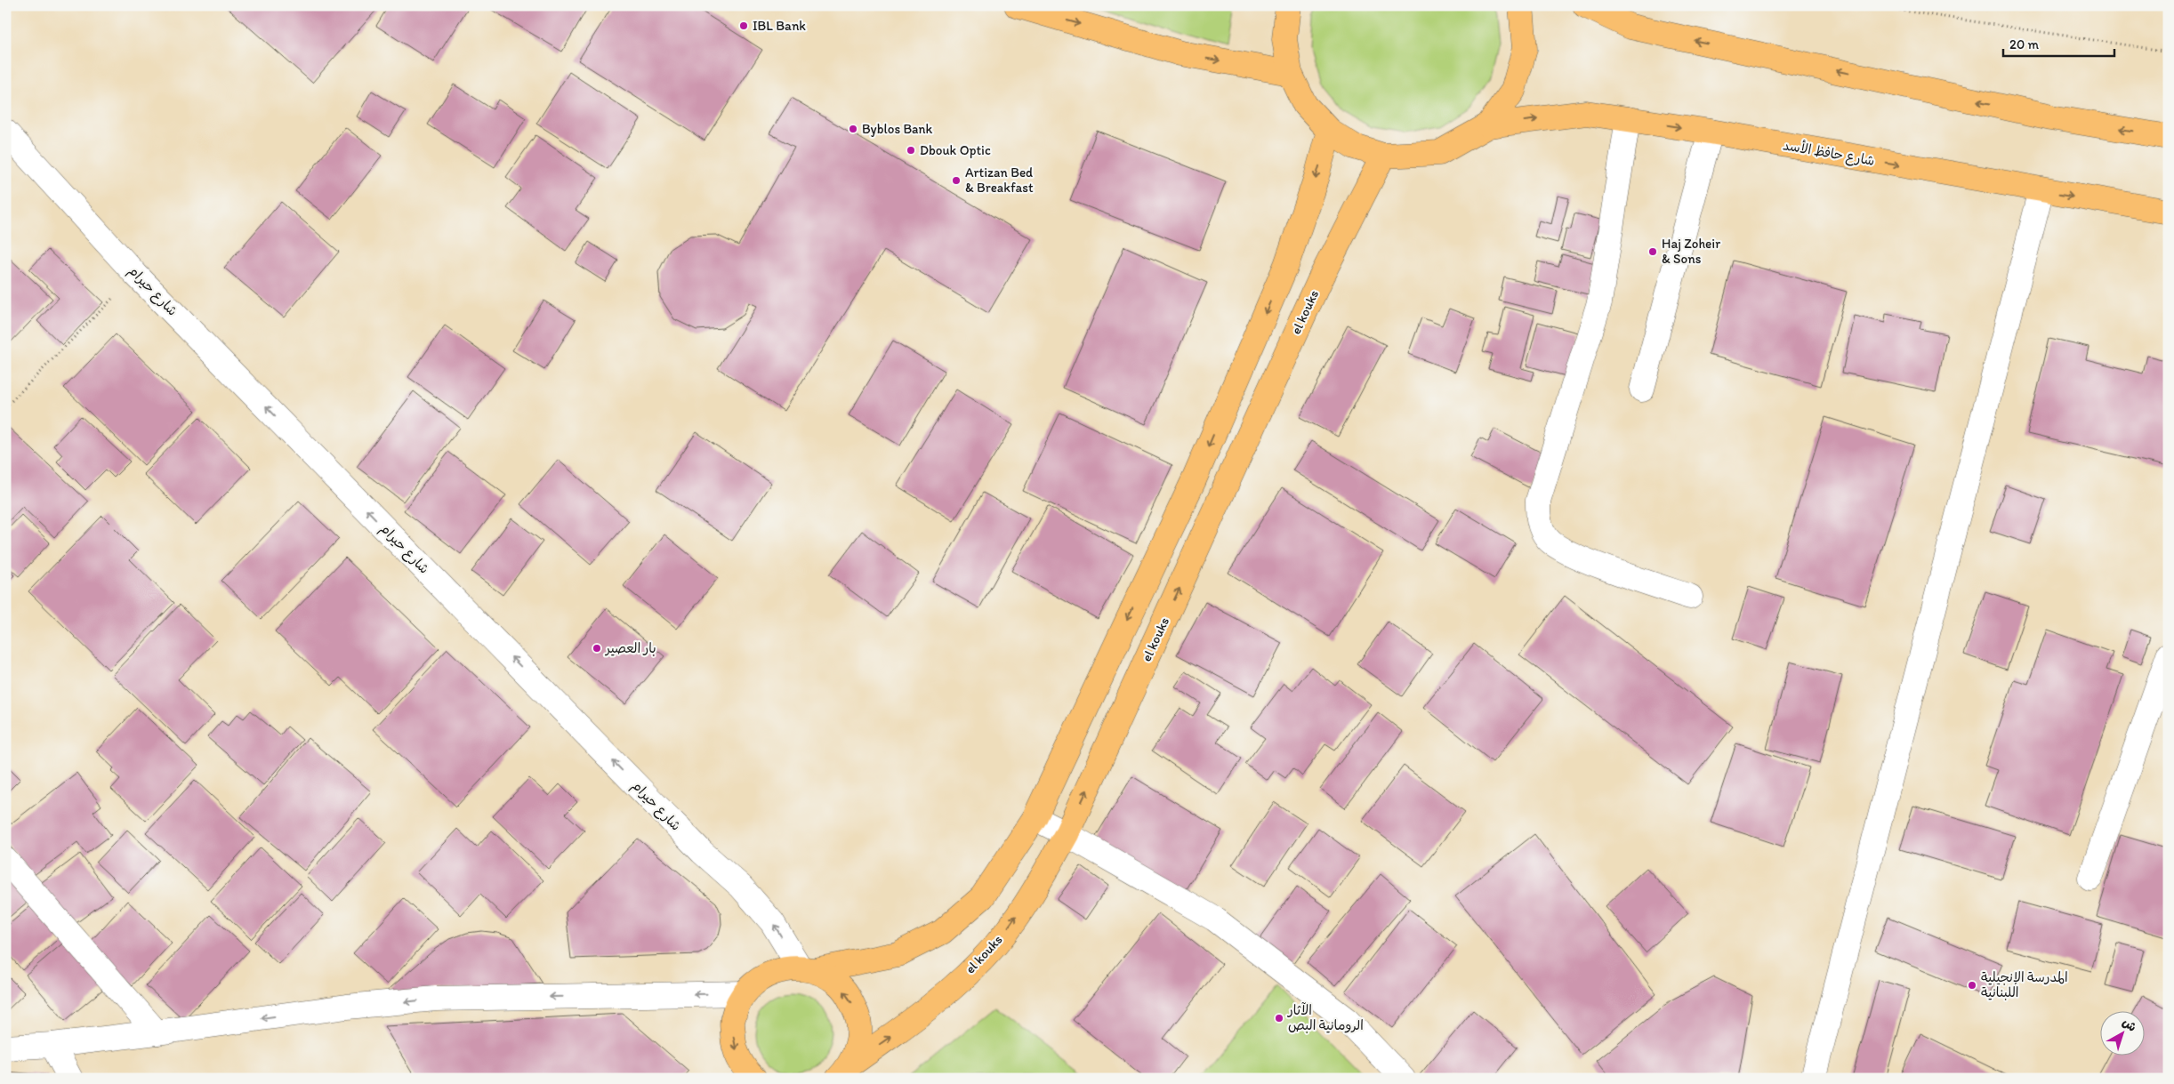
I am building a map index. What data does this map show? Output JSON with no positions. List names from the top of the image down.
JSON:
{
  "streets": {
    "main road": ["شارع حافظ الأسد", "el kouks"],
    "street": ["شارع حيرام"]
  },
  "one_way": ["شارع حيرام"],
  "places": [
    "IBL Bank",
    "Byblos Bank",
    "Dbouk Optic",
    "Artizan Bed & Breakfast",
    "Haj Zoheir & Sons",
    "بار العصير",
    "المدرسة الإنجيلية اللبنانية",
    "الآثار الرومانية البص"
  ],
  "scale_bar": "20 m",
  "north": "top right"
}
